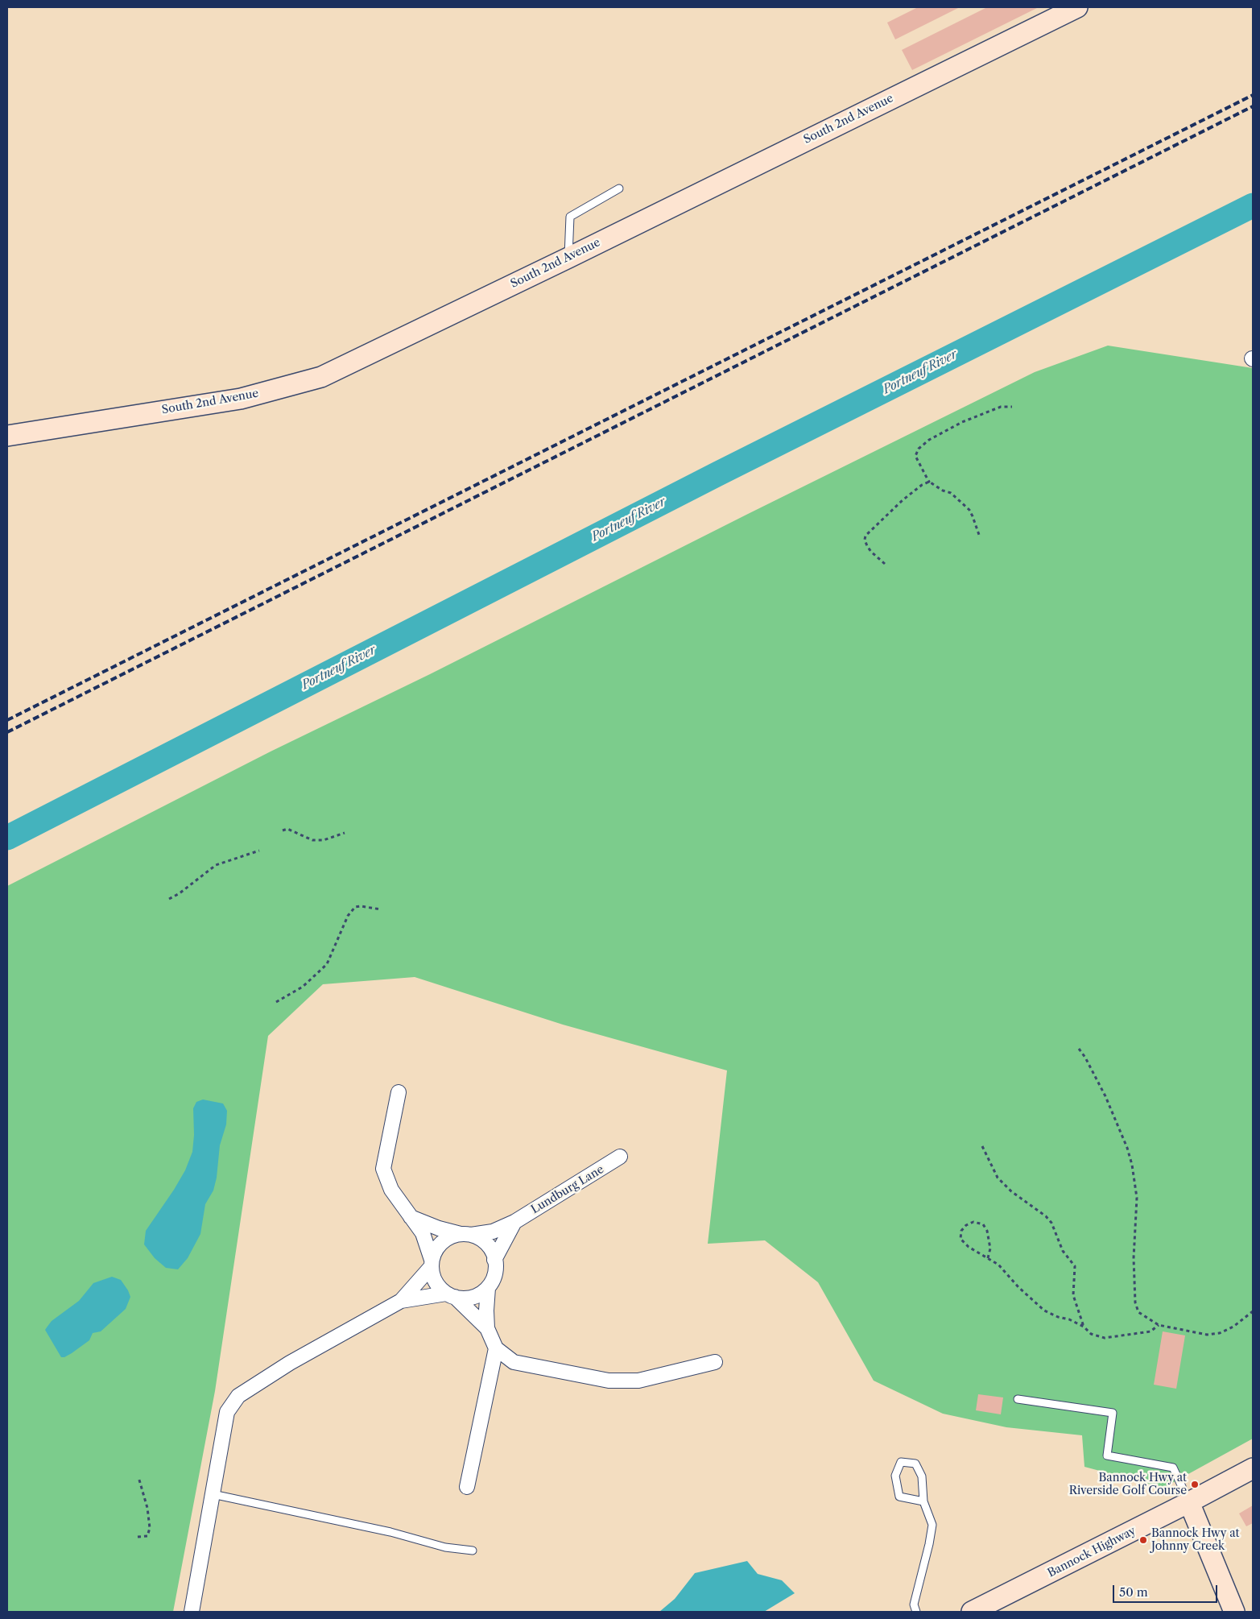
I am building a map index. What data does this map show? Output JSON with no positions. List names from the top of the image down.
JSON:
{
  "streets": {
    "street": ["South 2nd Avenue", "Lundburg Lane", "Bannock Highway"]
  },
  "water": ["Portneuf River"],
  "places": ["Bannock Hwy at Riverside Golf Course", "Bannock Hwy at Johnny Creek"],
  "scale_bar": "50 m"
}
